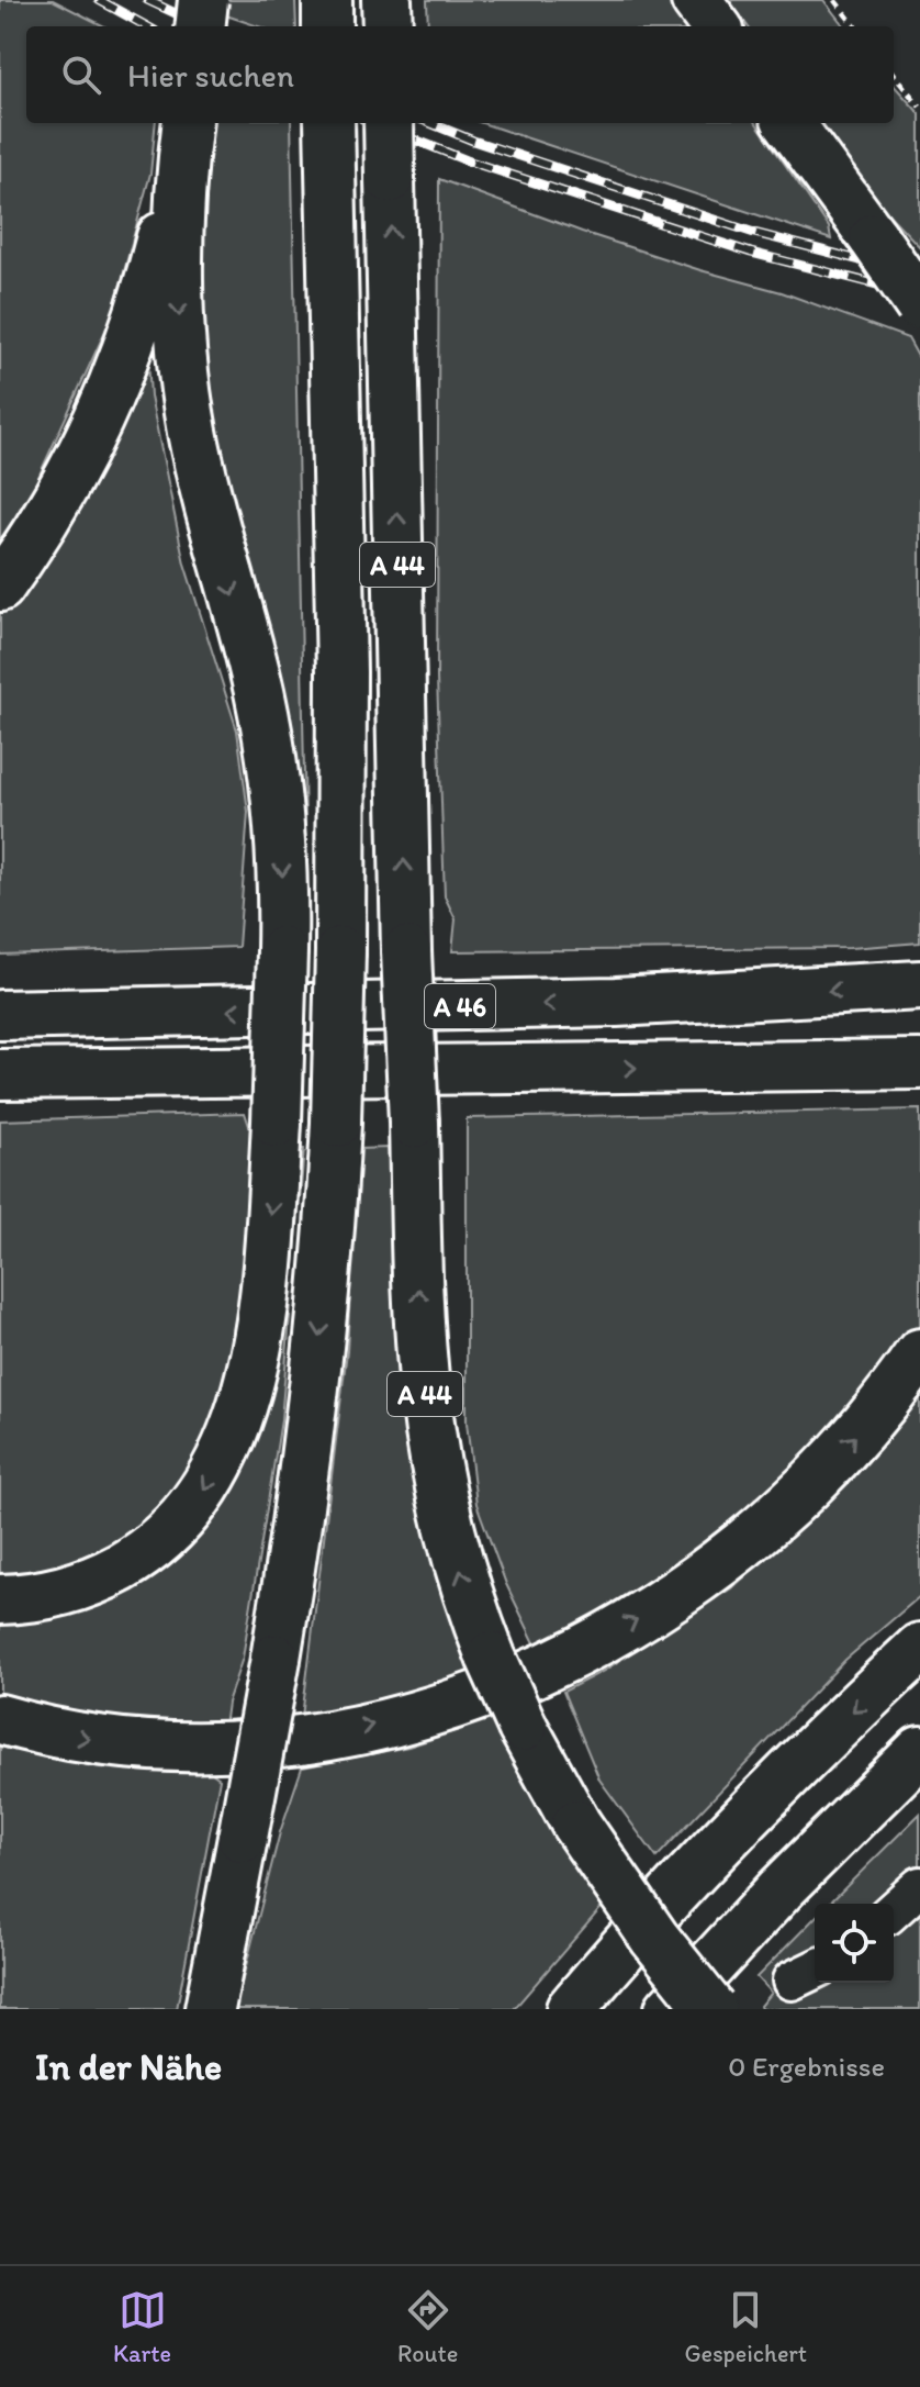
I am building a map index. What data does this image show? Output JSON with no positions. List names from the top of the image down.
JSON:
{
  "streets": {
    "highway": ["A 44", "A 46"]
  },
  "page": {
    "search": "Hier suchen",
    "heading": ["In der Nähe", "0 Ergebnisse"],
    "nav": ["Karte", "Route", "Gespeichert"]
  }
}
